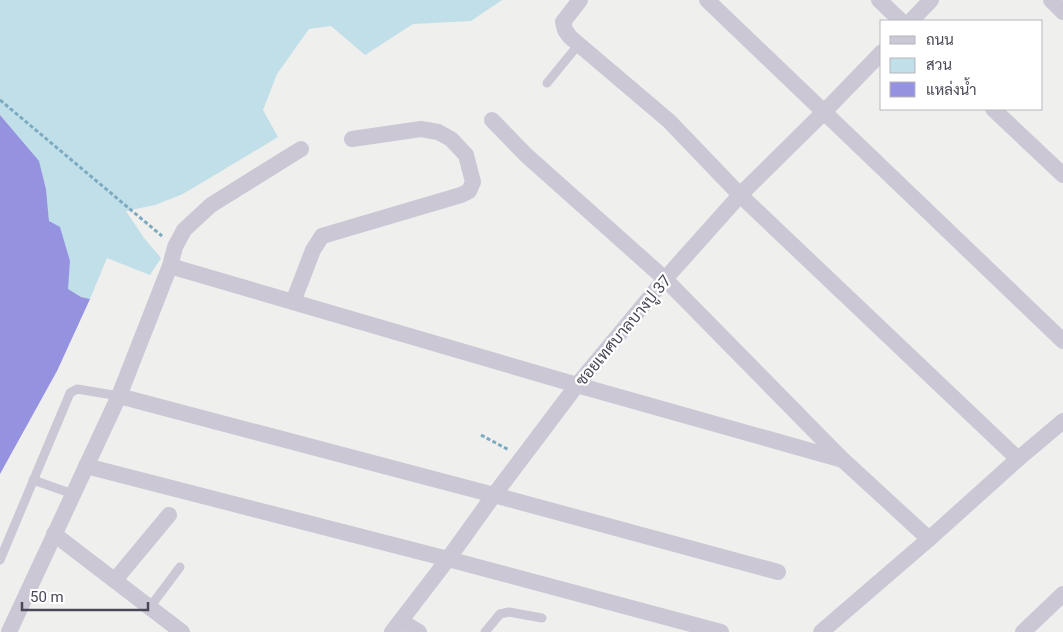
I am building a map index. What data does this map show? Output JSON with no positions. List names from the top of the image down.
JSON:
{
  "streets": {
    "street": ["ซอยเทศบาลบางปู 37"]
  },
  "legend": ["ถนน", "สวน", "แหล่งน้ำ"],
  "scale_bar": "50 m"
}
